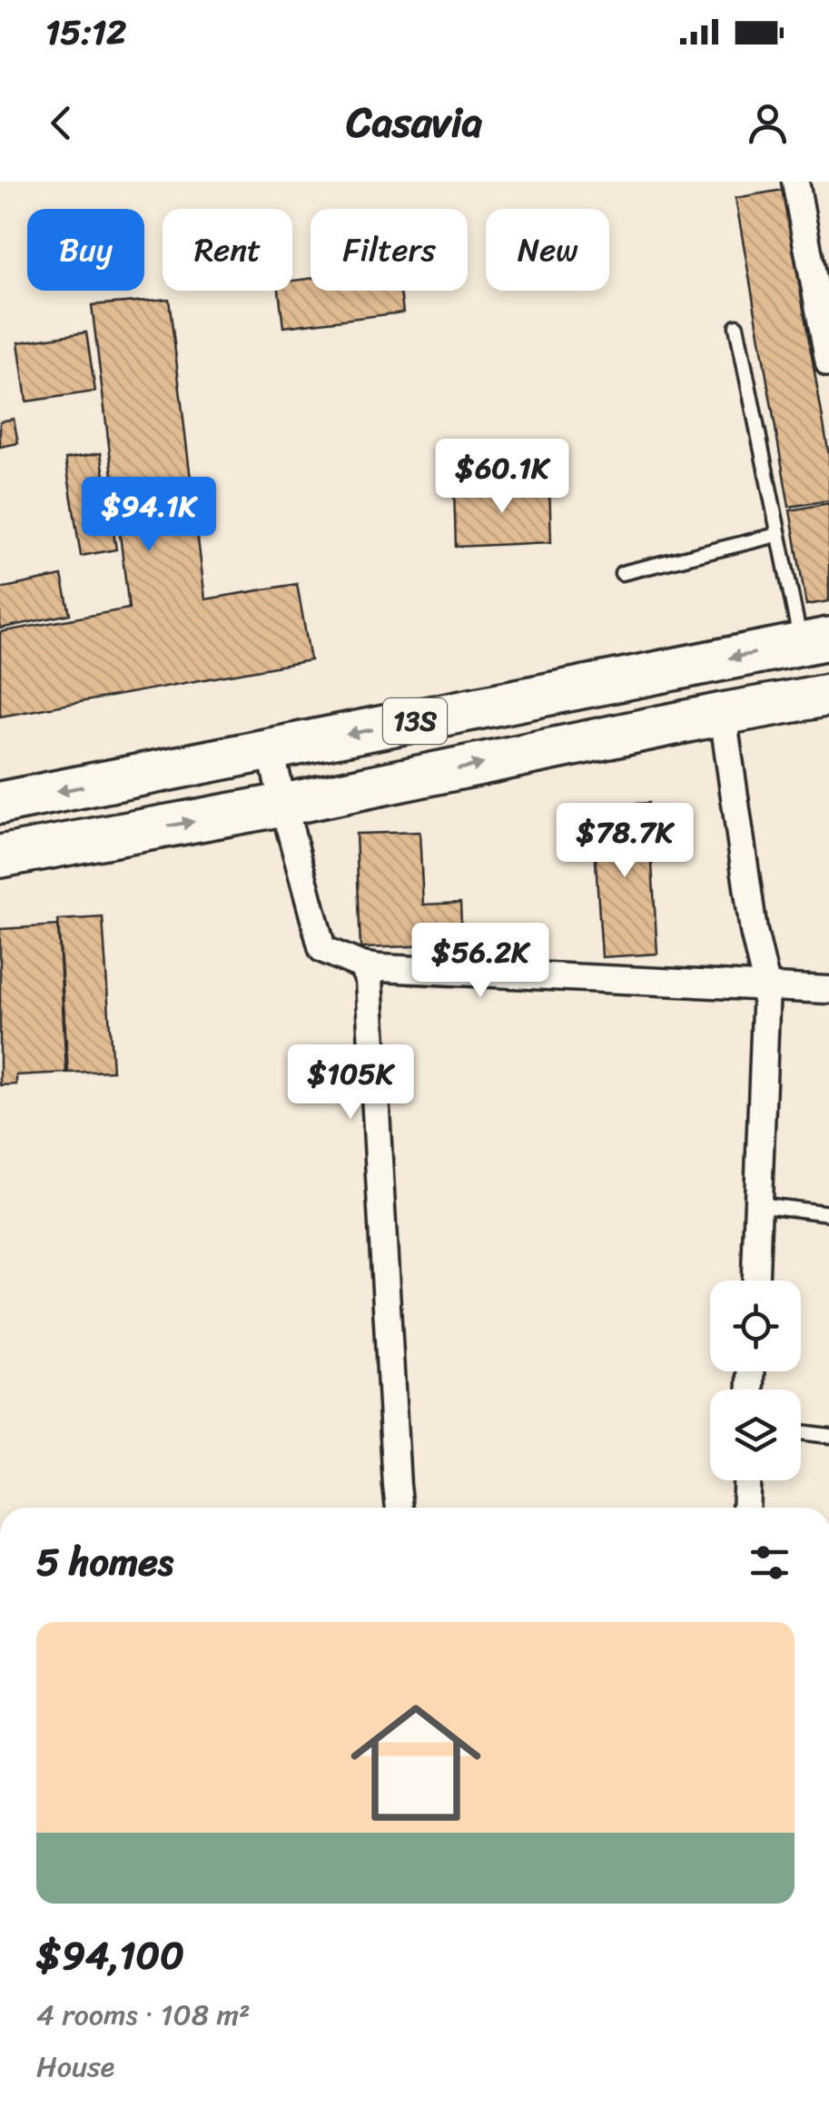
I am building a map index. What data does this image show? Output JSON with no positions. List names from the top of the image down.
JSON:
{
  "streets": {
    "highway": ["13S"]
  },
  "page": {
    "status": "15:12",
    "header": "Casavia",
    "chip": [
      "Buy",
      "Rent",
      "Filters",
      "New"
    ],
    "price": [
      "$60.1K",
      "$94.1K",
      "$78.7K",
      "$56.2K",
      "$105K"
    ],
    "heading": "5 homes",
    "list": [
      {
        "name": "$94,100",
        "note": "4 rooms · 108 m² · House"
      }
    ]
  }
}
